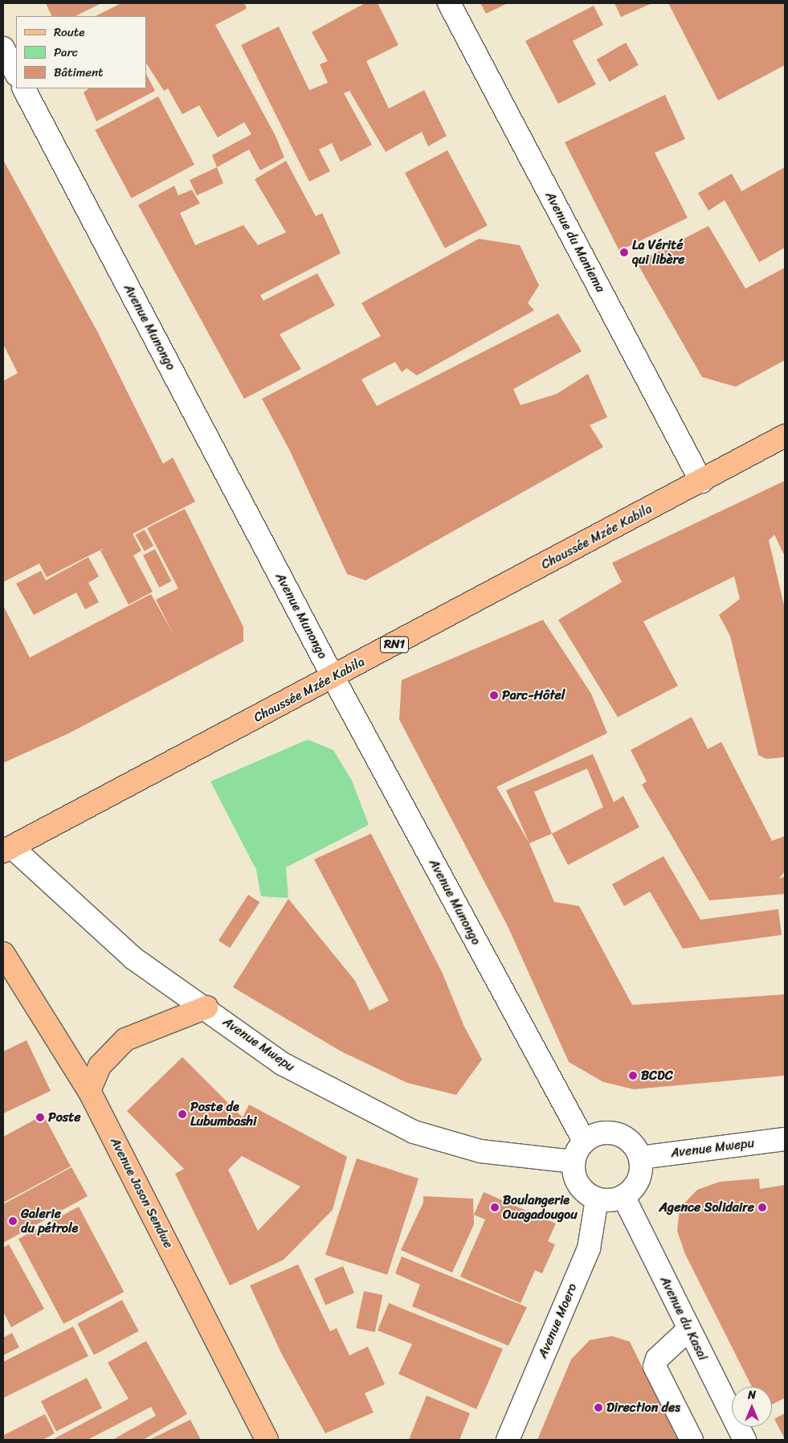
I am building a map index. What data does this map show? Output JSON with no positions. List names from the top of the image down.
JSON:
{
  "streets": {
    "main road": ["Chaussée Mzée Kabila", "RN1", "Avenue Jason Sendwe"],
    "street": [
      "Avenue du Maniema",
      "Avenue Munongo",
      "Avenue Mwepu",
      "Avenue du Kasai",
      "Avenue Moero"
    ]
  },
  "crossings": [
    ["Avenue du Maniema", "Chaussée Mzée Kabila"],
    ["Avenue Munongo", "Chaussée Mzée Kabila"],
    ["Avenue Munongo", "Avenue Mwepu"],
    ["Avenue Munongo", "Avenue du Kasai"],
    ["Avenue Munongo", "Avenue Moero"],
    ["Chaussée Mzée Kabila", "Avenue Mwepu"],
    ["Avenue Mwepu", "Avenue du Kasai"],
    ["Avenue Mwepu", "Avenue Moero"],
    ["Avenue du Kasai", "Avenue Moero"]
  ],
  "places": [
    "La Vérité qui libère",
    "Parc-Hôtel",
    "BCDC",
    "Poste de Lubumbashi",
    "Poste",
    "Boulangerie Ouagadougou",
    "Agence Solidaire",
    "Galerie du pétrole",
    "Direction des"
  ],
  "legend": ["Route", "Parc", "Bâtiment"],
  "north": "top"
}
